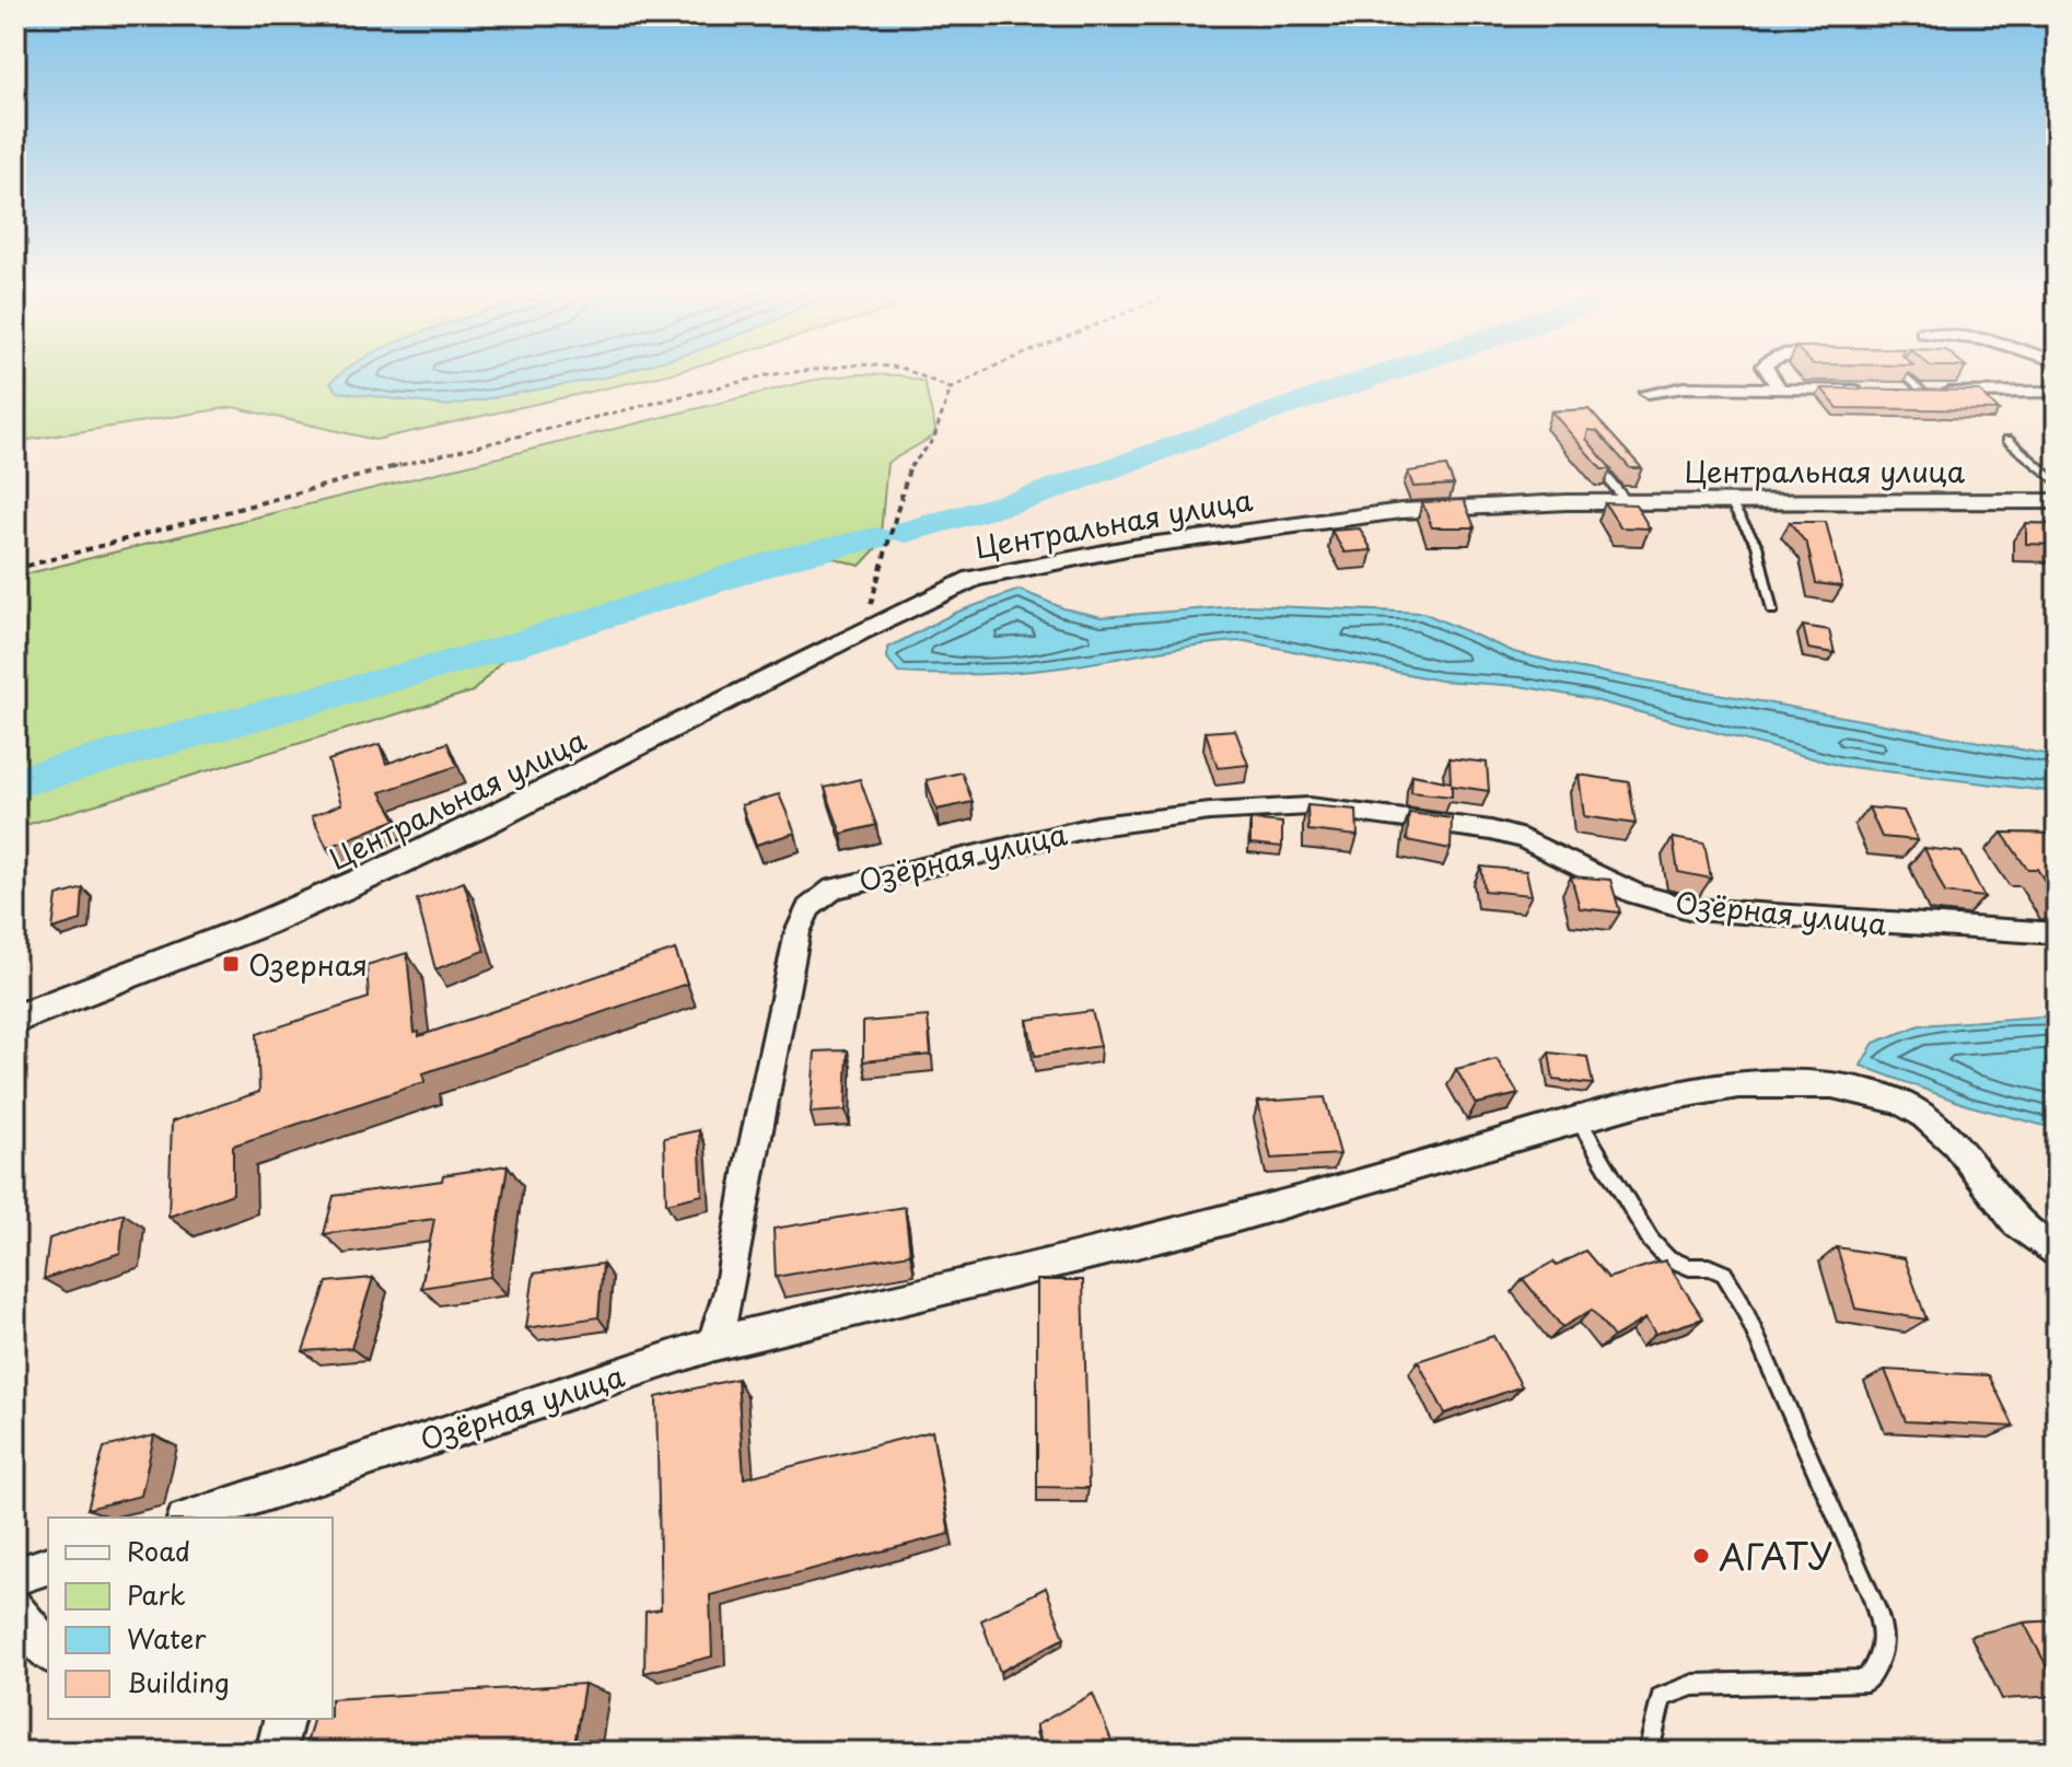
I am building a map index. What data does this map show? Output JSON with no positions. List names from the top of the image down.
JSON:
{
  "streets": {
    "street": ["Центральная улица", "Озёрная улица"]
  },
  "places": {
    "transit": ["Озерная"],
    "other": ["АГАТУ"]
  },
  "legend": [
    "Road",
    "Park",
    "Water",
    "Building"
  ]
}
